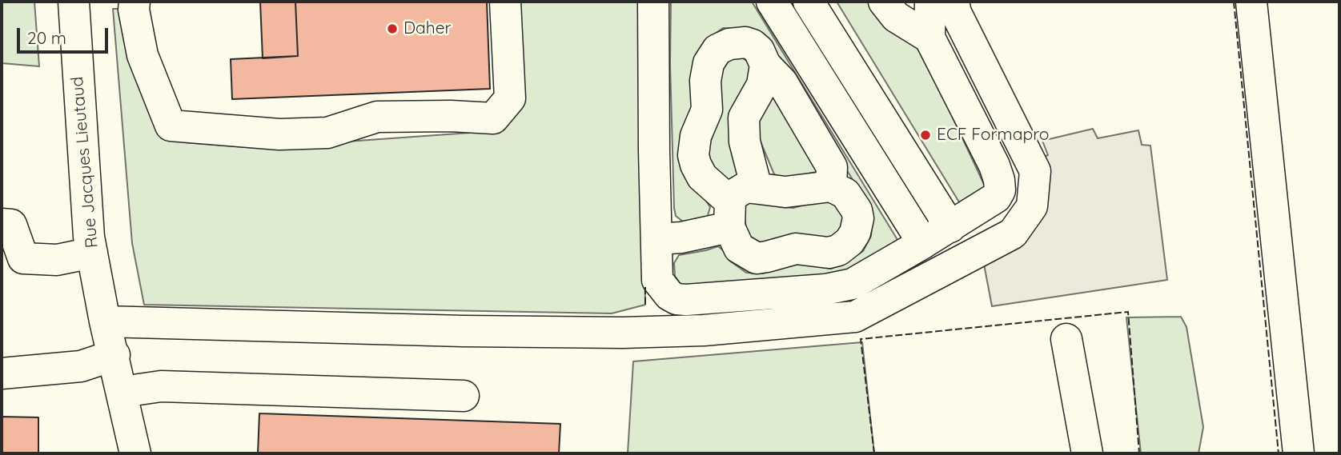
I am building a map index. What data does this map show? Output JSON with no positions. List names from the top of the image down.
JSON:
{
  "streets": {
    "street": ["Rue Jacques Lieutaud"]
  },
  "places": ["Daher", "ECF Formapro"],
  "scale_bar": "20 m"
}
